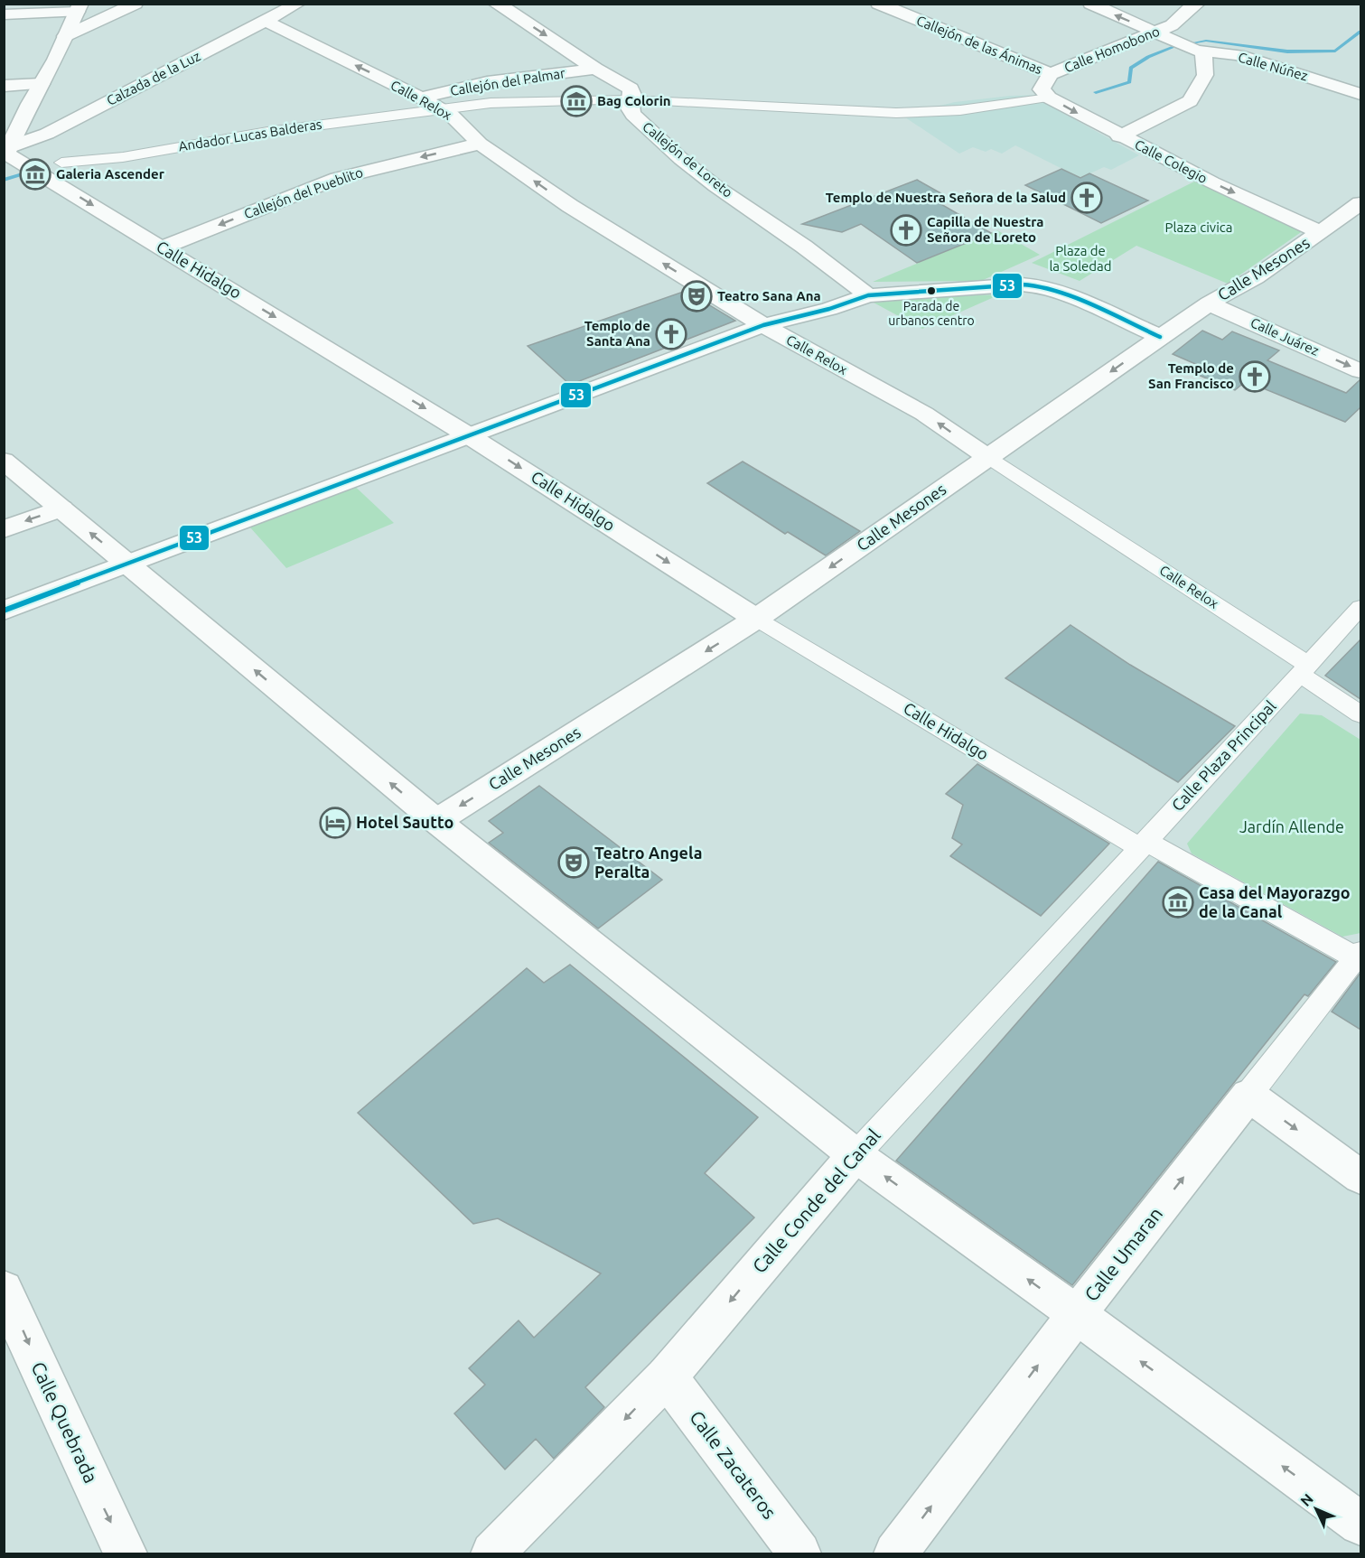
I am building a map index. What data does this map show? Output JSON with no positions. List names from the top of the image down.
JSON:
{
  "streets": {
    "street": [
      "Callejón de las Ánimas",
      "Calle Homobono",
      "Calle Núñez",
      "Calzada de la Luz",
      "Callejón del Palmar",
      "Calle Relox",
      "Andador Lucas Balderas",
      "Callejón de Loreto",
      "Calle Colegio",
      "Callejón del Pueblito",
      "Calle Mesones",
      "Calle Hidalgo",
      "Calle Juárez",
      "Calle Plaza Principal",
      "Calle Conde del Canal",
      "Calle Umaran",
      "Calle Quebrada",
      "Calle Zacateros"
    ]
  },
  "crossings": [
    ["Callejón de las Ánimas", "Calle Homobono"],
    ["Calle Homobono", "Calle Núñez"],
    ["Calzada de la Luz", "Calle Relox"],
    ["Calzada de la Luz", "Calle Hidalgo"],
    ["Callejón del Palmar", "Calle Relox"],
    ["Callejón del Palmar", "Callejón de Loreto"],
    ["Calle Relox", "Andador Lucas Balderas"],
    ["Calle Relox", "Callejón del Pueblito"],
    ["Calle Relox", "Calle Mesones"],
    ["Calle Relox", "Calle Plaza Principal"],
    ["Andador Lucas Balderas", "Callejón de Loreto"],
    ["Andador Lucas Balderas", "Calle Colegio"],
    ["Calle Colegio", "Calle Mesones"],
    ["Callejón del Pueblito", "Calle Hidalgo"],
    ["Calle Mesones", "Calle Hidalgo"],
    ["Calle Mesones", "Calle Juárez"],
    ["Calle Hidalgo", "Calle Plaza Principal"],
    ["Calle Hidalgo", "Calle Conde del Canal"],
    ["Calle Hidalgo", "Calle Umaran"],
    ["Calle Plaza Principal", "Calle Conde del Canal"],
    ["Calle Conde del Canal", "Calle Zacateros"]
  ],
  "one_way": [
    "Calle Relox",
    "Callejón del Pueblito",
    "Calle Mesones",
    "Calle Hidalgo",
    "Calle Juárez",
    "Calle Conde del Canal",
    "Calle Umaran",
    "Calle Quebrada"
  ],
  "parks": ["Plaza civica", "Plaza de la Soledad", "Jardín Allende"],
  "places": {
    "museum": ["Bag Colorin", "Galeria Ascender", "Casa del Mayorazgo de la Canal"],
    "church": [
      "Templo de Nuestra Señora de la Salud",
      "Capilla de Nuestra Señora de Loreto",
      "Templo de Santa Ana",
      "Templo de San Francisco"
    ],
    "other": ["Parada de urbanos centro"],
    "theatre": ["Teatro Sana Ana", "Teatro Angela Peralta"],
    "hotel": ["Hotel Sautto"]
  },
  "lines": ["transit line 53"],
  "north": "top left"
}
